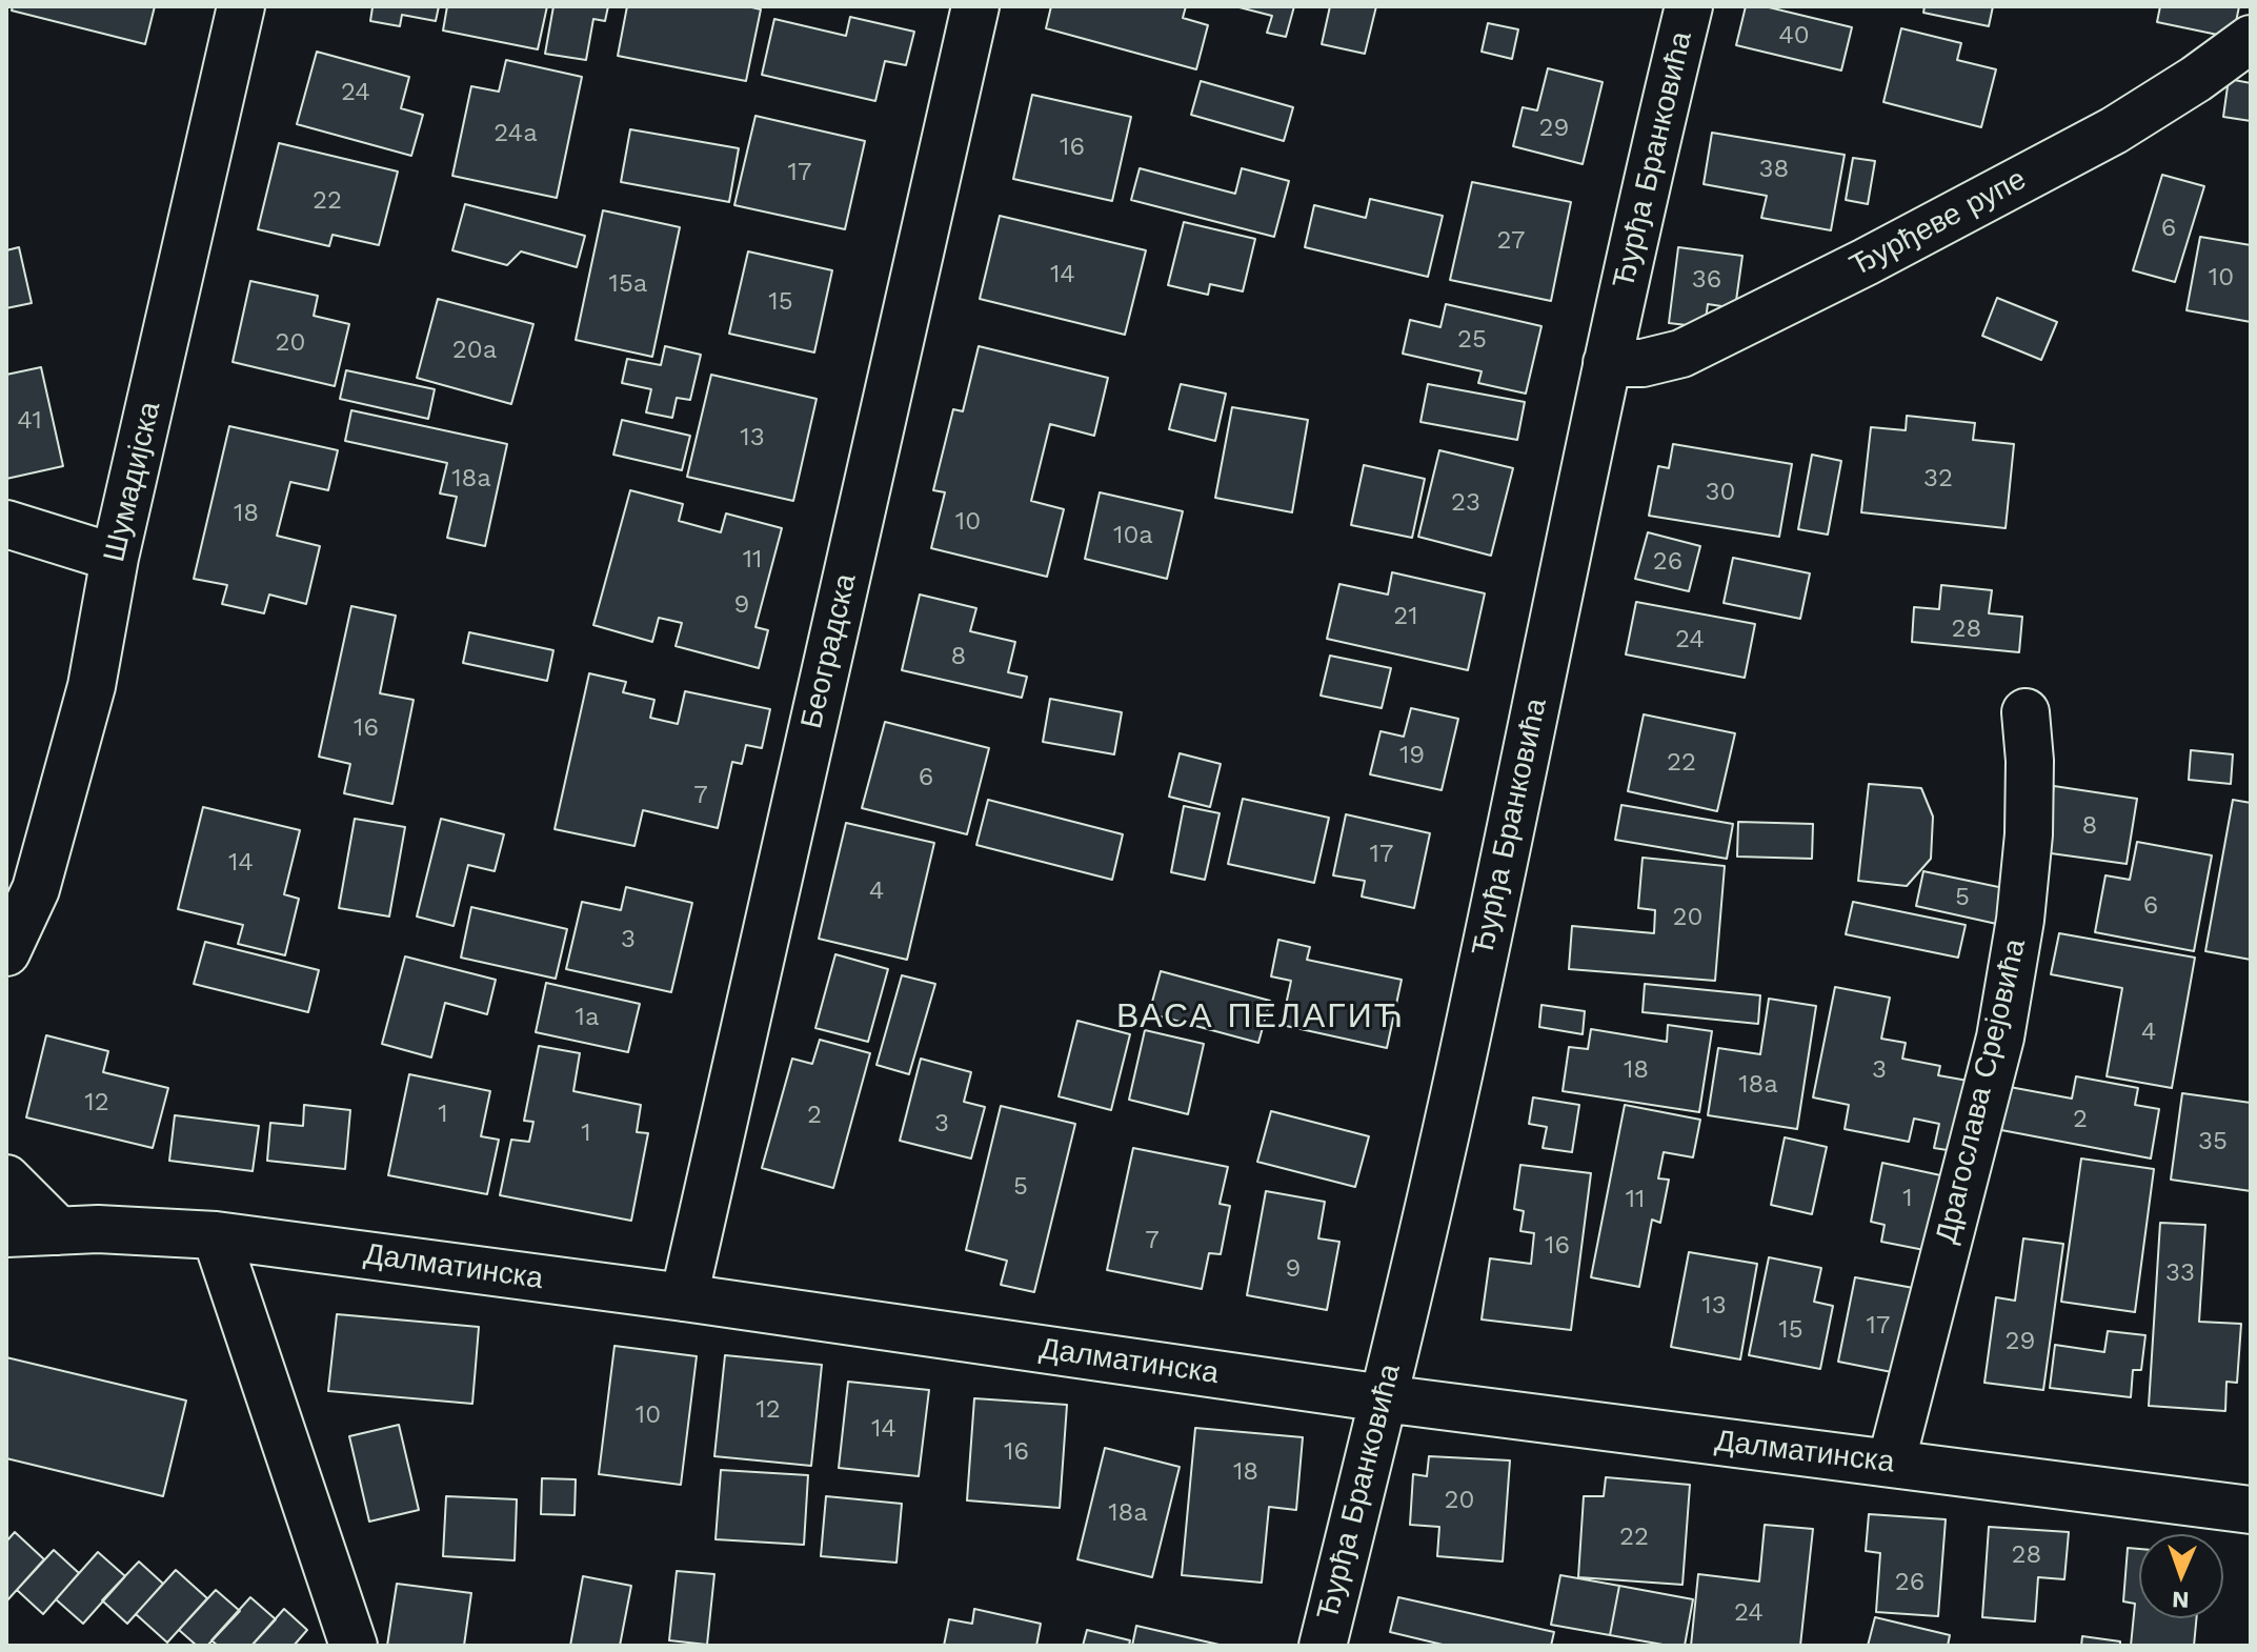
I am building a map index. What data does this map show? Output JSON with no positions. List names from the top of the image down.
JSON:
{
  "streets": {
    "street": [
      "Ђурђа Бранковића",
      "Ђурђеве рупе",
      "Шумадијска",
      "Београдска",
      "Драгослава Срејовића",
      "Далматинска"
    ]
  },
  "crossings": [
    ["Ђурђа Бранковића", "Ђурђеве рупе"],
    ["Ђурђа Бранковића", "Далматинска"],
    ["Београдска", "Далматинска"],
    ["Драгослава Срејовића", "Далматинска"]
  ],
  "districts": ["ВАСА ПЕЛАГИЋ"],
  "house_numbers": [
    "40",
    "24",
    "29",
    "24a",
    "16",
    "38",
    "17",
    "22",
    "6",
    "27",
    "14",
    "10",
    "36",
    "15a",
    "15",
    "25",
    "20",
    "20a",
    "41",
    "13",
    "18a",
    "32",
    "30",
    "23",
    "18",
    "10",
    "10a",
    "11",
    "26",
    "9",
    "21",
    "28",
    "24",
    "8",
    "16",
    "19",
    "22",
    "6",
    "7",
    "8",
    "17",
    "14",
    "4",
    "5",
    "6",
    "20",
    "3",
    "1a",
    "4",
    "18",
    "3",
    "18a",
    "12",
    "1",
    "2",
    "2",
    "3",
    "1",
    "35",
    "5",
    "1",
    "11",
    "7",
    "16",
    "9",
    "33",
    "13",
    "17",
    "15",
    "29",
    "12",
    "10",
    "14",
    "16",
    "18",
    "20",
    "18a",
    "22",
    "28",
    "26",
    "24"
  ],
  "north": "bottom"
}
